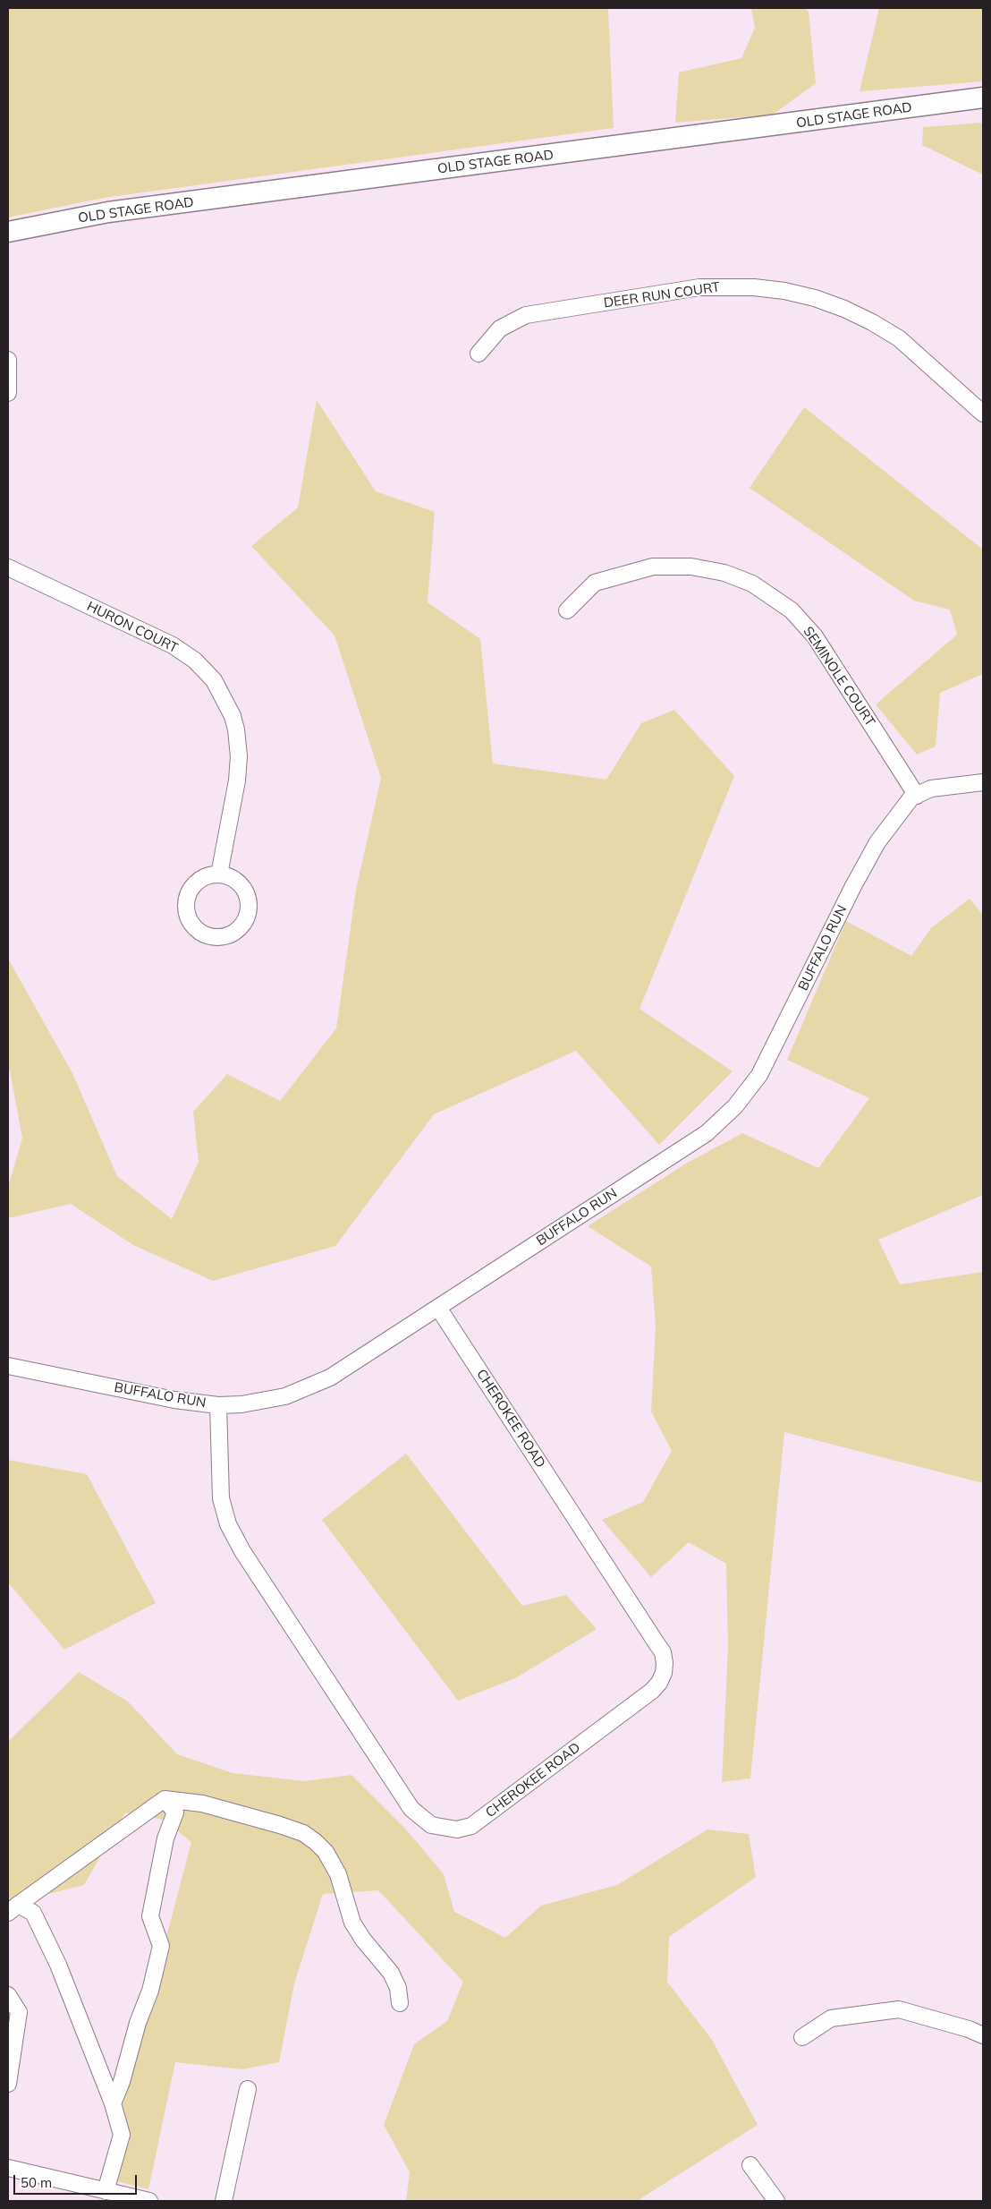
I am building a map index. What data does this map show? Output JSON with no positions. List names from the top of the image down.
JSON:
{
  "streets": {
    "main road": ["OLD STAGE ROAD"],
    "street": [
      "DEER RUN COURT",
      "HURON COURT",
      "SEMINOLE COURT",
      "BUFFALO RUN",
      "CHEROKEE ROAD"
    ]
  },
  "crossings": [
    ["SEMINOLE COURT", "BUFFALO RUN"],
    ["BUFFALO RUN", "CHEROKEE ROAD"]
  ],
  "scale_bar": "50 m"
}
